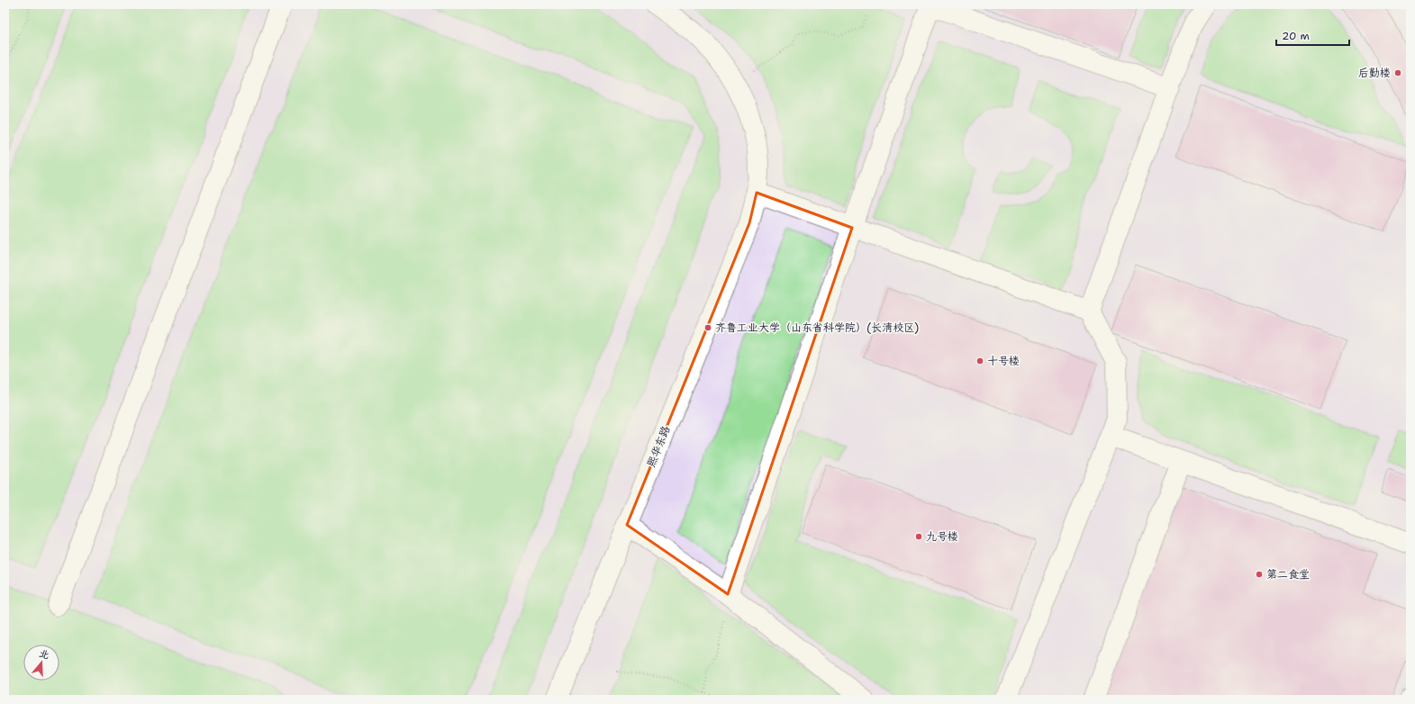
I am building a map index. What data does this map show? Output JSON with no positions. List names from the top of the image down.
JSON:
{
  "streets": {
    "street": ["熙华东路"]
  },
  "places": [
    "后勤楼",
    "齐鲁工业大学（山东省科学院）(长清校区)",
    "十号楼",
    "九号楼",
    "第二食堂"
  ],
  "scale_bar": "20 m",
  "north": "top"
}
